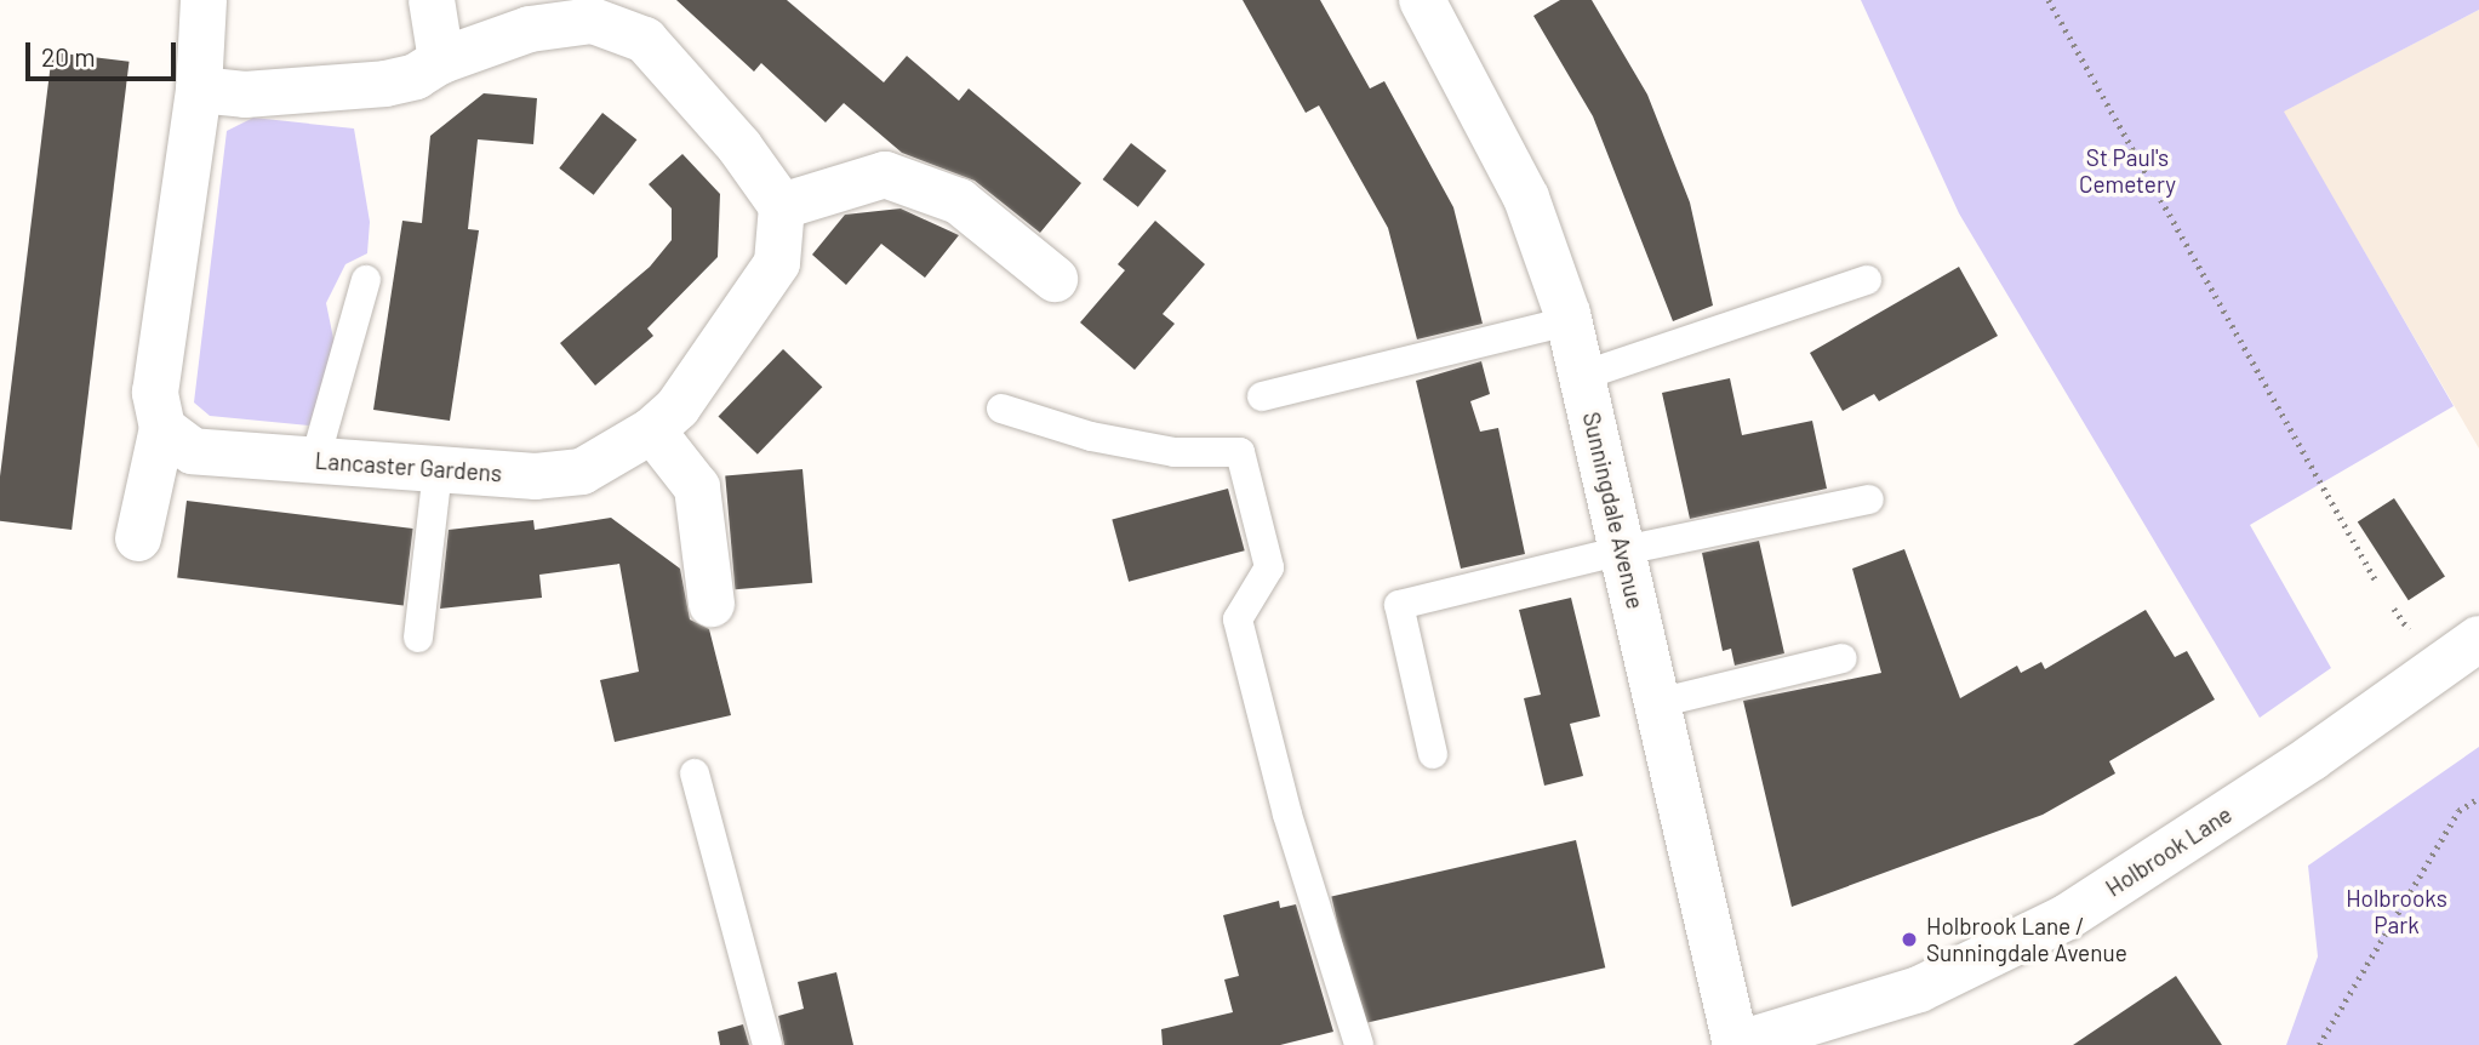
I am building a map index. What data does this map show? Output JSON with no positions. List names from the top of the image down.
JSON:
{
  "streets": {
    "street": ["Lancaster Gardens", "Sunningdale Avenue", "Holbrook Lane"]
  },
  "crossings": [
    ["Sunningdale Avenue", "Holbrook Lane"]
  ],
  "parks": ["St Paul's Cemetery", "Holbrooks Park"],
  "places": ["Holbrook Lane / Sunningdale Avenue"],
  "scale_bar": "20 m"
}
